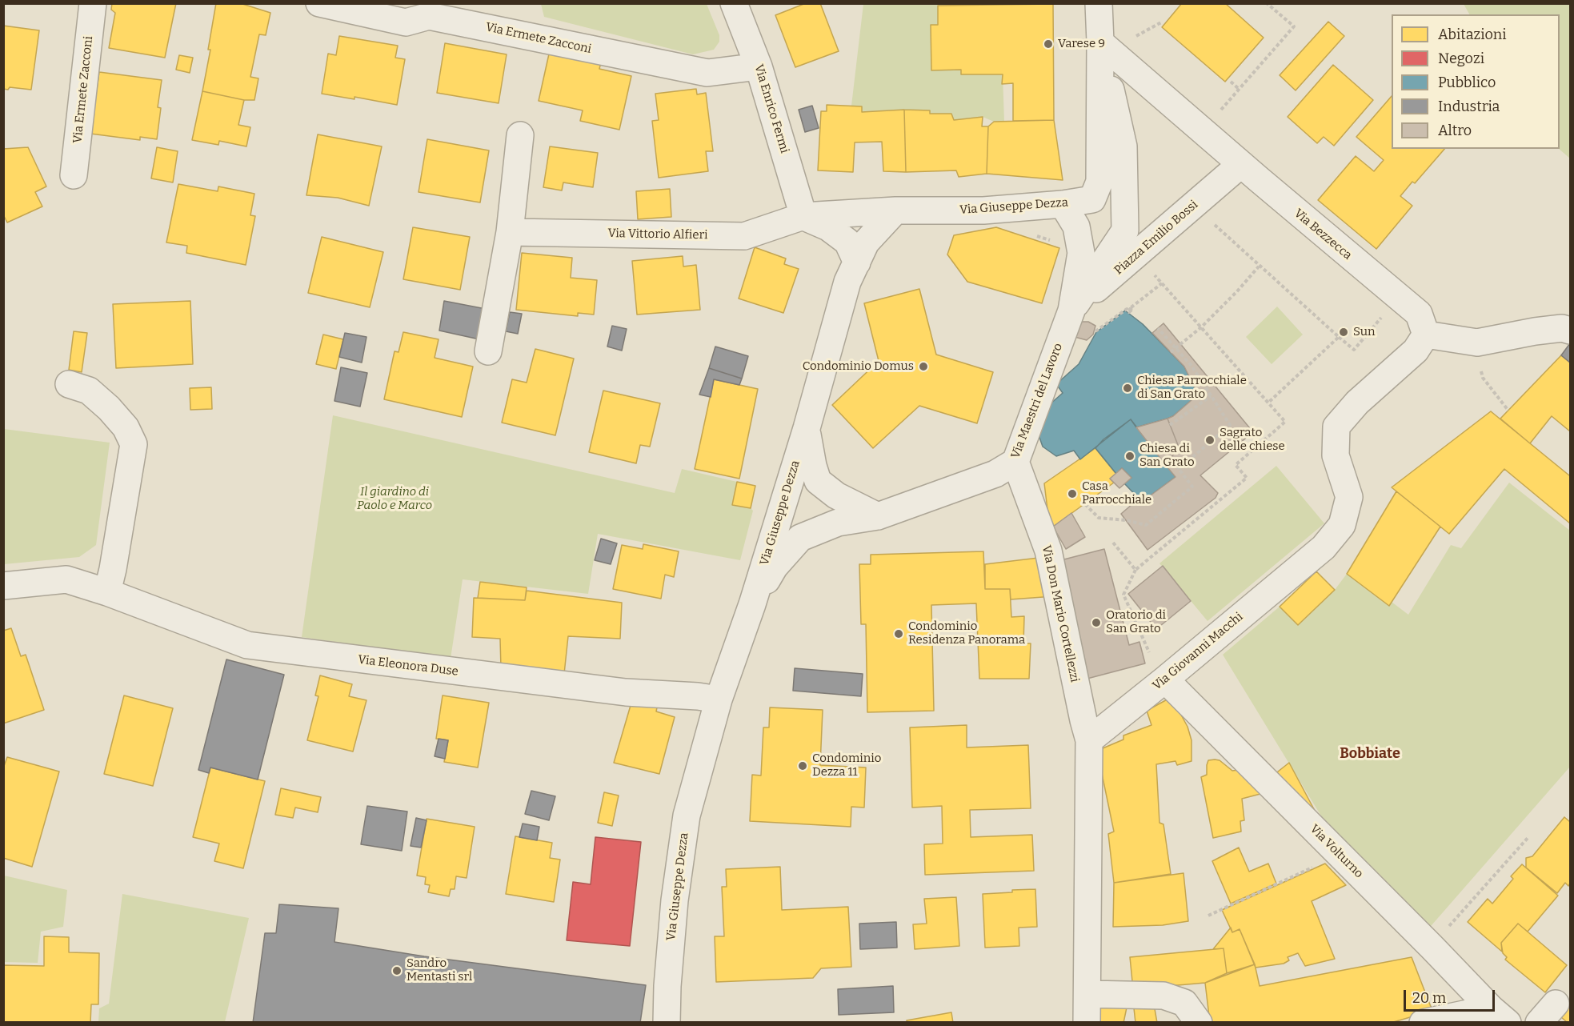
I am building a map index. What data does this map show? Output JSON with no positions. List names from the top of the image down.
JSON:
{
  "streets": {
    "street": [
      "Via Ermete Zacconi",
      "Via Enrico Fermi",
      "Via Giuseppe Dezza",
      "Via Vittorio Alfieri",
      "Via Bezzecca",
      "Piazza Emilio Bossi",
      "Via Maestri del Lavoro",
      "Via Don Mario Cortellezzi",
      "Via Giovanni Macchi",
      "Via Eleonora Duse",
      "Via Volturno"
    ]
  },
  "crossings": [
    ["Via Ermete Zacconi", "Via Enrico Fermi"],
    ["Via Enrico Fermi", "Via Vittorio Alfieri"],
    ["Via Giuseppe Dezza", "Via Vittorio Alfieri"],
    ["Via Giuseppe Dezza", "Via Bezzecca"],
    ["Via Giuseppe Dezza", "Via Maestri del Lavoro"],
    ["Via Giuseppe Dezza", "Via Eleonora Duse"],
    ["Via Bezzecca", "Piazza Emilio Bossi"],
    ["Via Bezzecca", "Via Giovanni Macchi"],
    ["Piazza Emilio Bossi", "Via Maestri del Lavoro"],
    ["Via Maestri del Lavoro", "Via Don Mario Cortellezzi"],
    ["Via Don Mario Cortellezzi", "Via Giovanni Macchi"],
    ["Via Giovanni Macchi", "Via Volturno"]
  ],
  "districts": ["Bobbiate"],
  "parks": ["Il giardino di Paolo e Marco"],
  "places": [
    "Varese 9",
    "Sun",
    "Condominio Domus",
    "Chiesa Parrocchiale di San Grato",
    "Sagrato delle chiese",
    "Chiesa di San Grato",
    "Casa Parrocchiale",
    "Oratorio di San Grato",
    "Condominio Residenza Panorama",
    "Condominio Dezza 11",
    "Sandro Mentasti srl"
  ],
  "legend": [
    "Abitazioni",
    "Negozi",
    "Pubblico",
    "Industria",
    "Altro"
  ],
  "scale_bar": "20 m"
}
